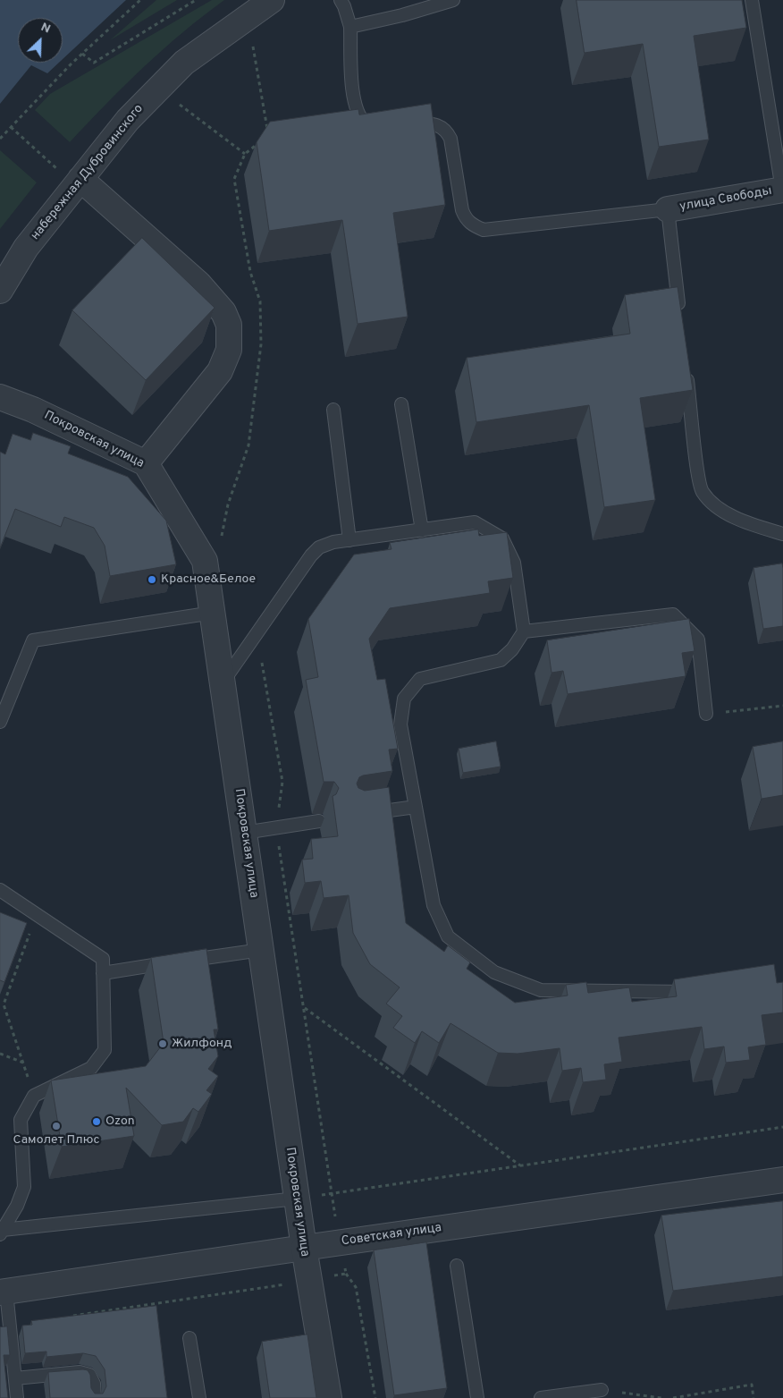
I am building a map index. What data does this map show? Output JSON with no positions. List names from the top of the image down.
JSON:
{
  "streets": {
    "street": [
      "набережная Дубровинского",
      "улица Свободы",
      "Покровская улица",
      "Советская улица"
    ]
  },
  "crossings": [
    ["Покровская улица", "Советская улица"]
  ],
  "places": [
    "Красное&Белое",
    "Жилфонд",
    "Ozon",
    "Самолет Плюс"
  ],
  "north": "top right"
}
